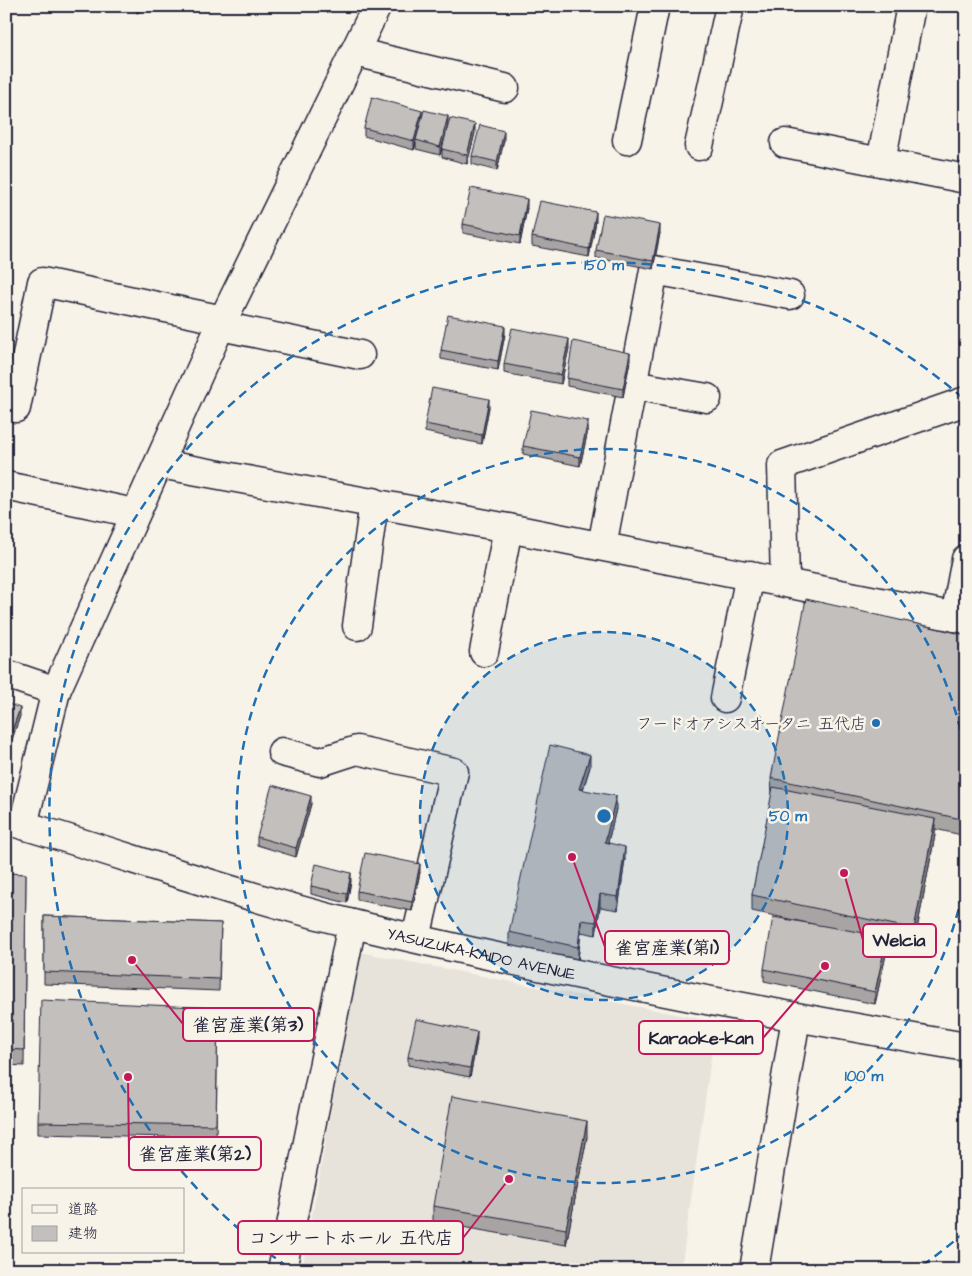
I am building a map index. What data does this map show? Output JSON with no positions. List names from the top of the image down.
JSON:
{
  "streets": {
    "street": ["YASUZUKA-KAIDO AVENUE"]
  },
  "places": [
    "フードオアシスオータニ 五代店",
    "雀宮産業(第1)",
    "Welcia",
    "雀宮産業(第3)",
    "Karaoke-kan",
    "雀宮産業(第2)",
    "コンサートホール 五代店"
  ],
  "legend": ["道路", "建物"],
  "rings": ["150 m", "50 m", "100 m"]
}
